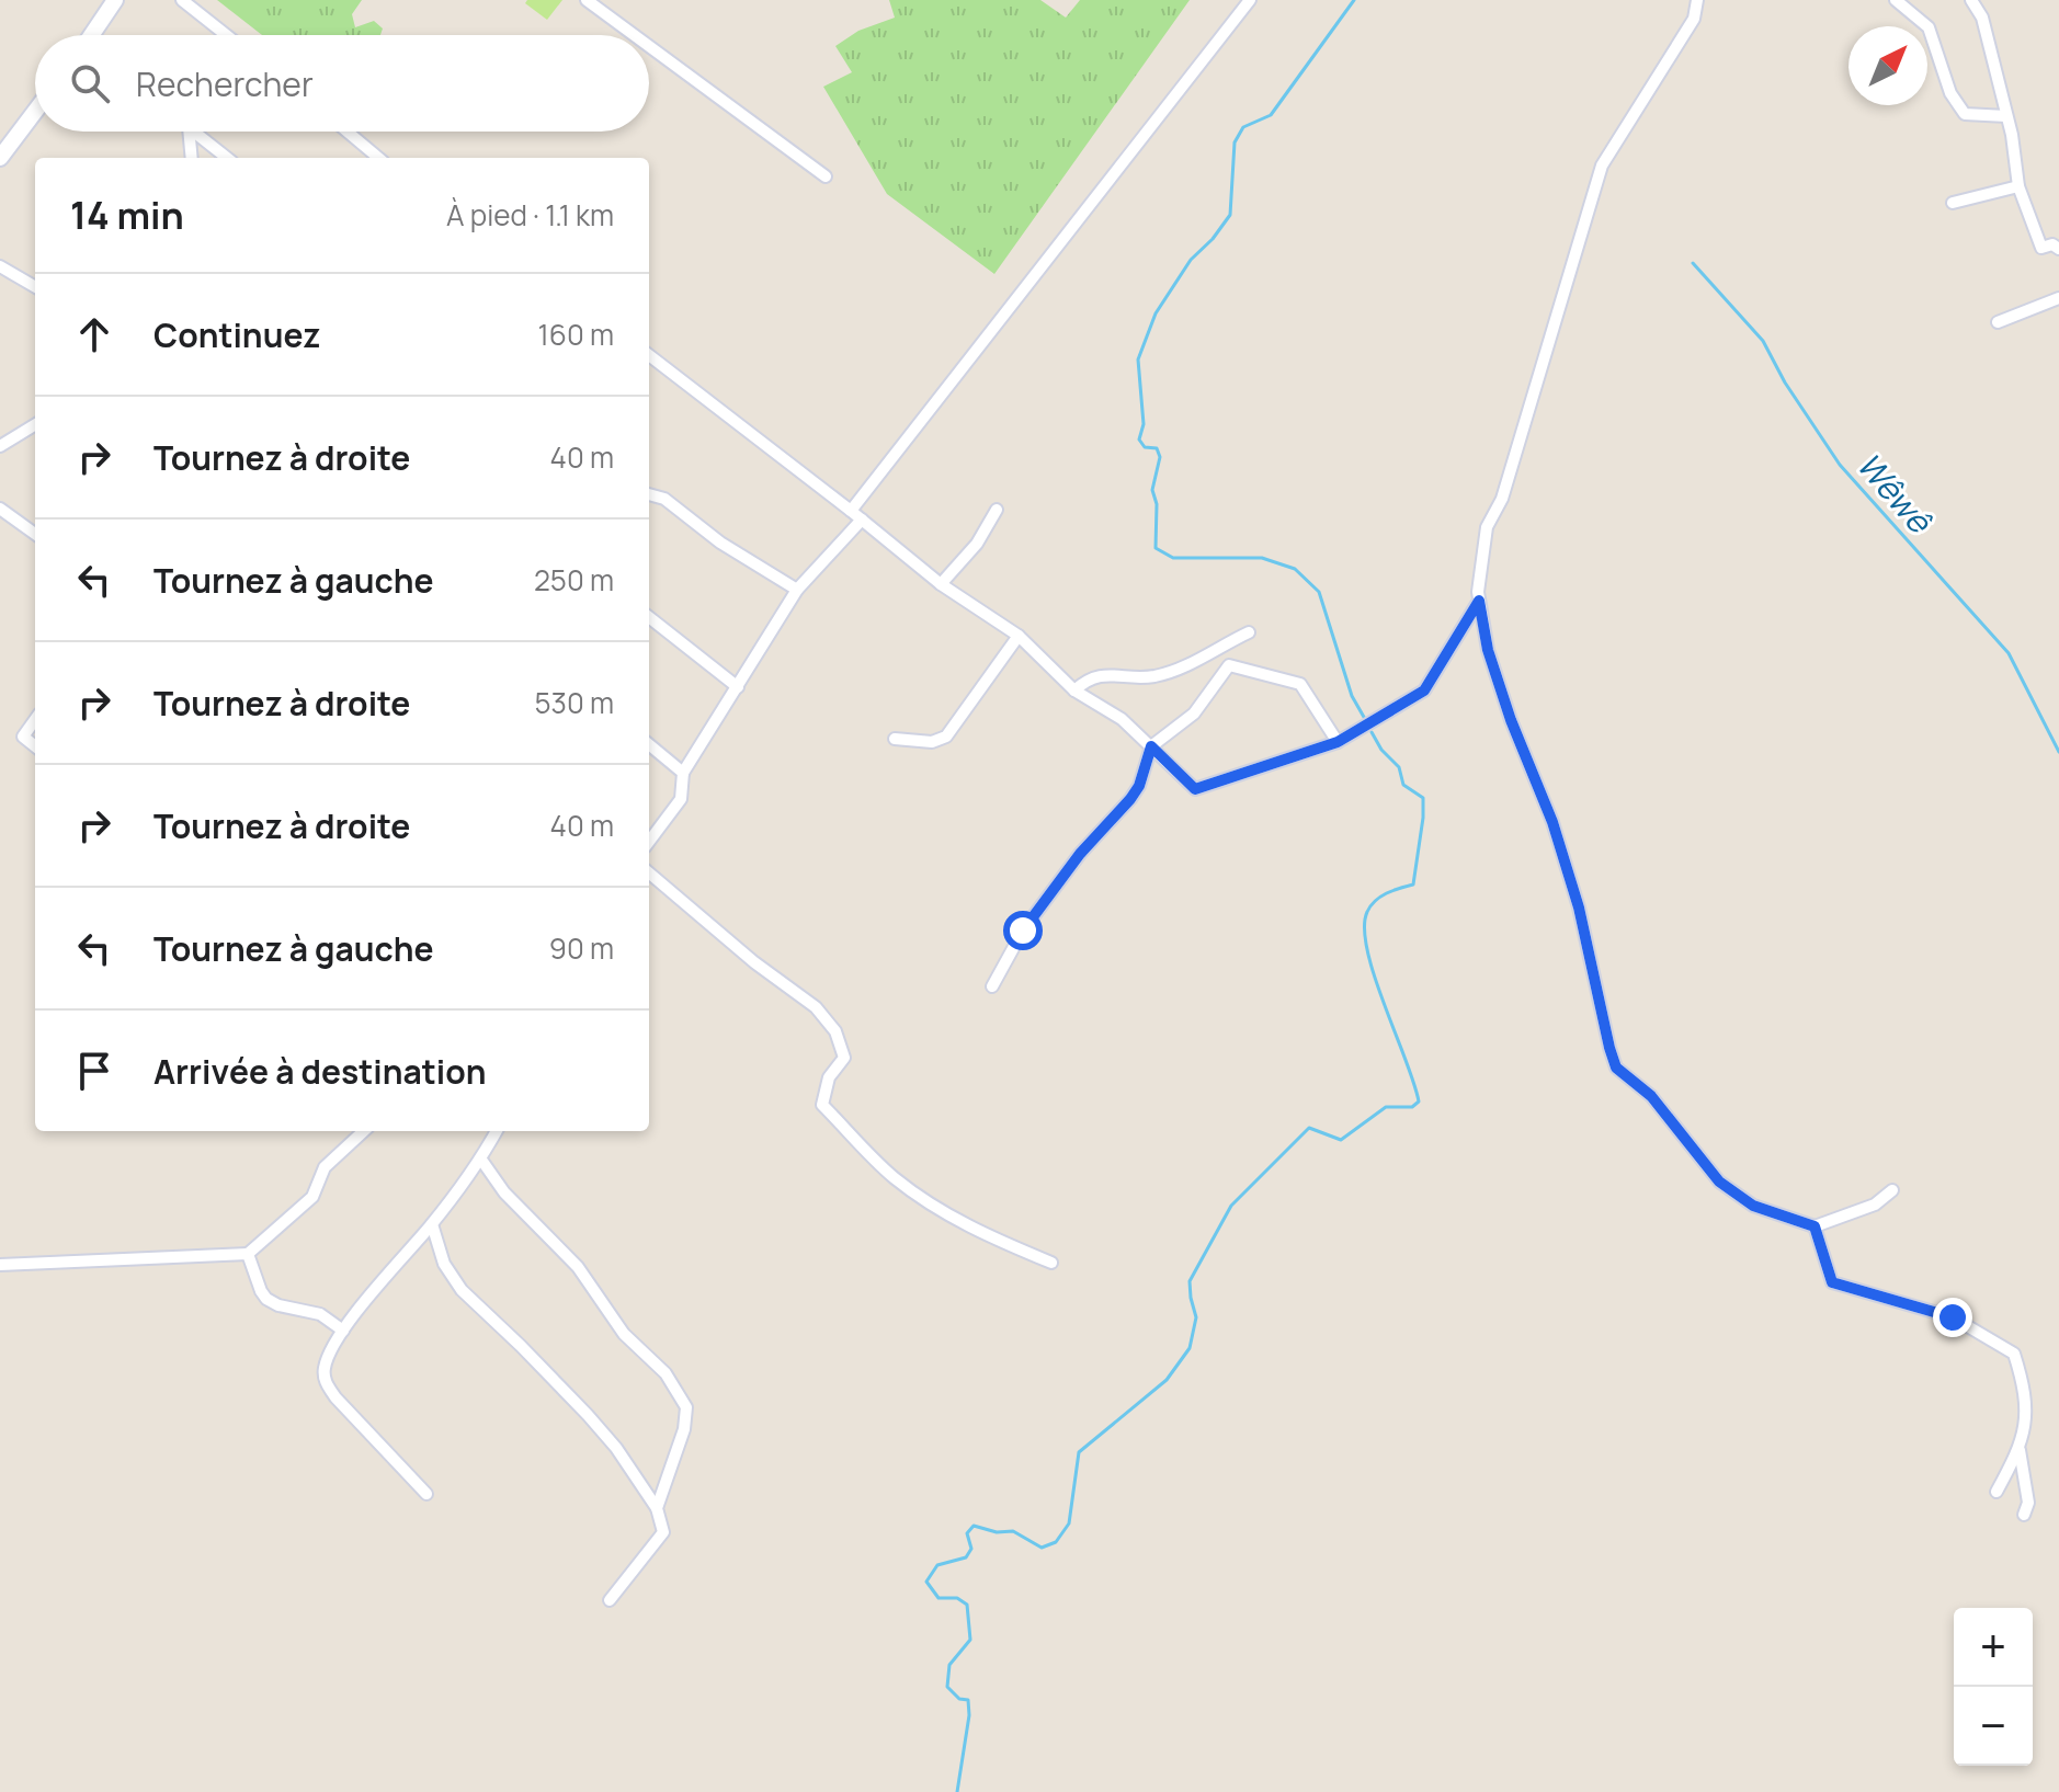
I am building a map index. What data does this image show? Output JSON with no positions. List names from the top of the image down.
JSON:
{
  "water": ["Wêwê"],
  "north": "top right",
  "page": {
    "search": "Rechercher",
    "heading": ["14 min", "À pied · 1.1 km"],
    "list": [
      ["Continuez", "160 m"],
      ["Tournez à droite", "40 m"],
      ["Tournez à gauche", "250 m"],
      ["Tournez à droite", "530 m"],
      ["Tournez à droite", "40 m"],
      ["Tournez à gauche", "90 m"],
      "Arrivée à destination"
    ],
    "map_buttons": ["+", "−"]
  }
}
